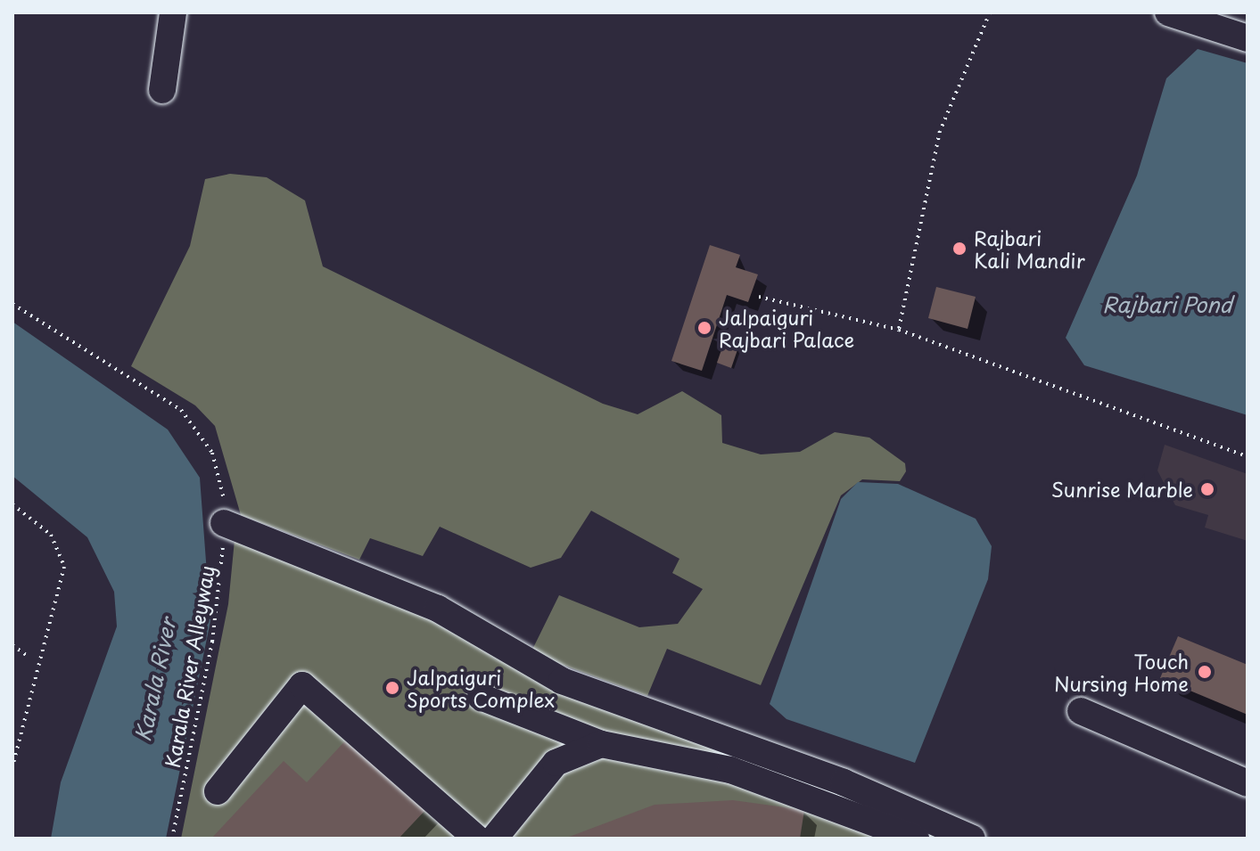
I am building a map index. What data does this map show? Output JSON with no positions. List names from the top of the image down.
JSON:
{
  "streets": {
    "path": ["Karala River Alleyway"]
  },
  "water": ["Rajbari Pond", "Karala River"],
  "places": [
    "Rajbari Kali Mandir",
    "Jalpaiguri Rajbari Palace",
    "Sunrise Marble",
    "Touch Nursing Home",
    "Jalpaiguri Sports Complex"
  ]
}
